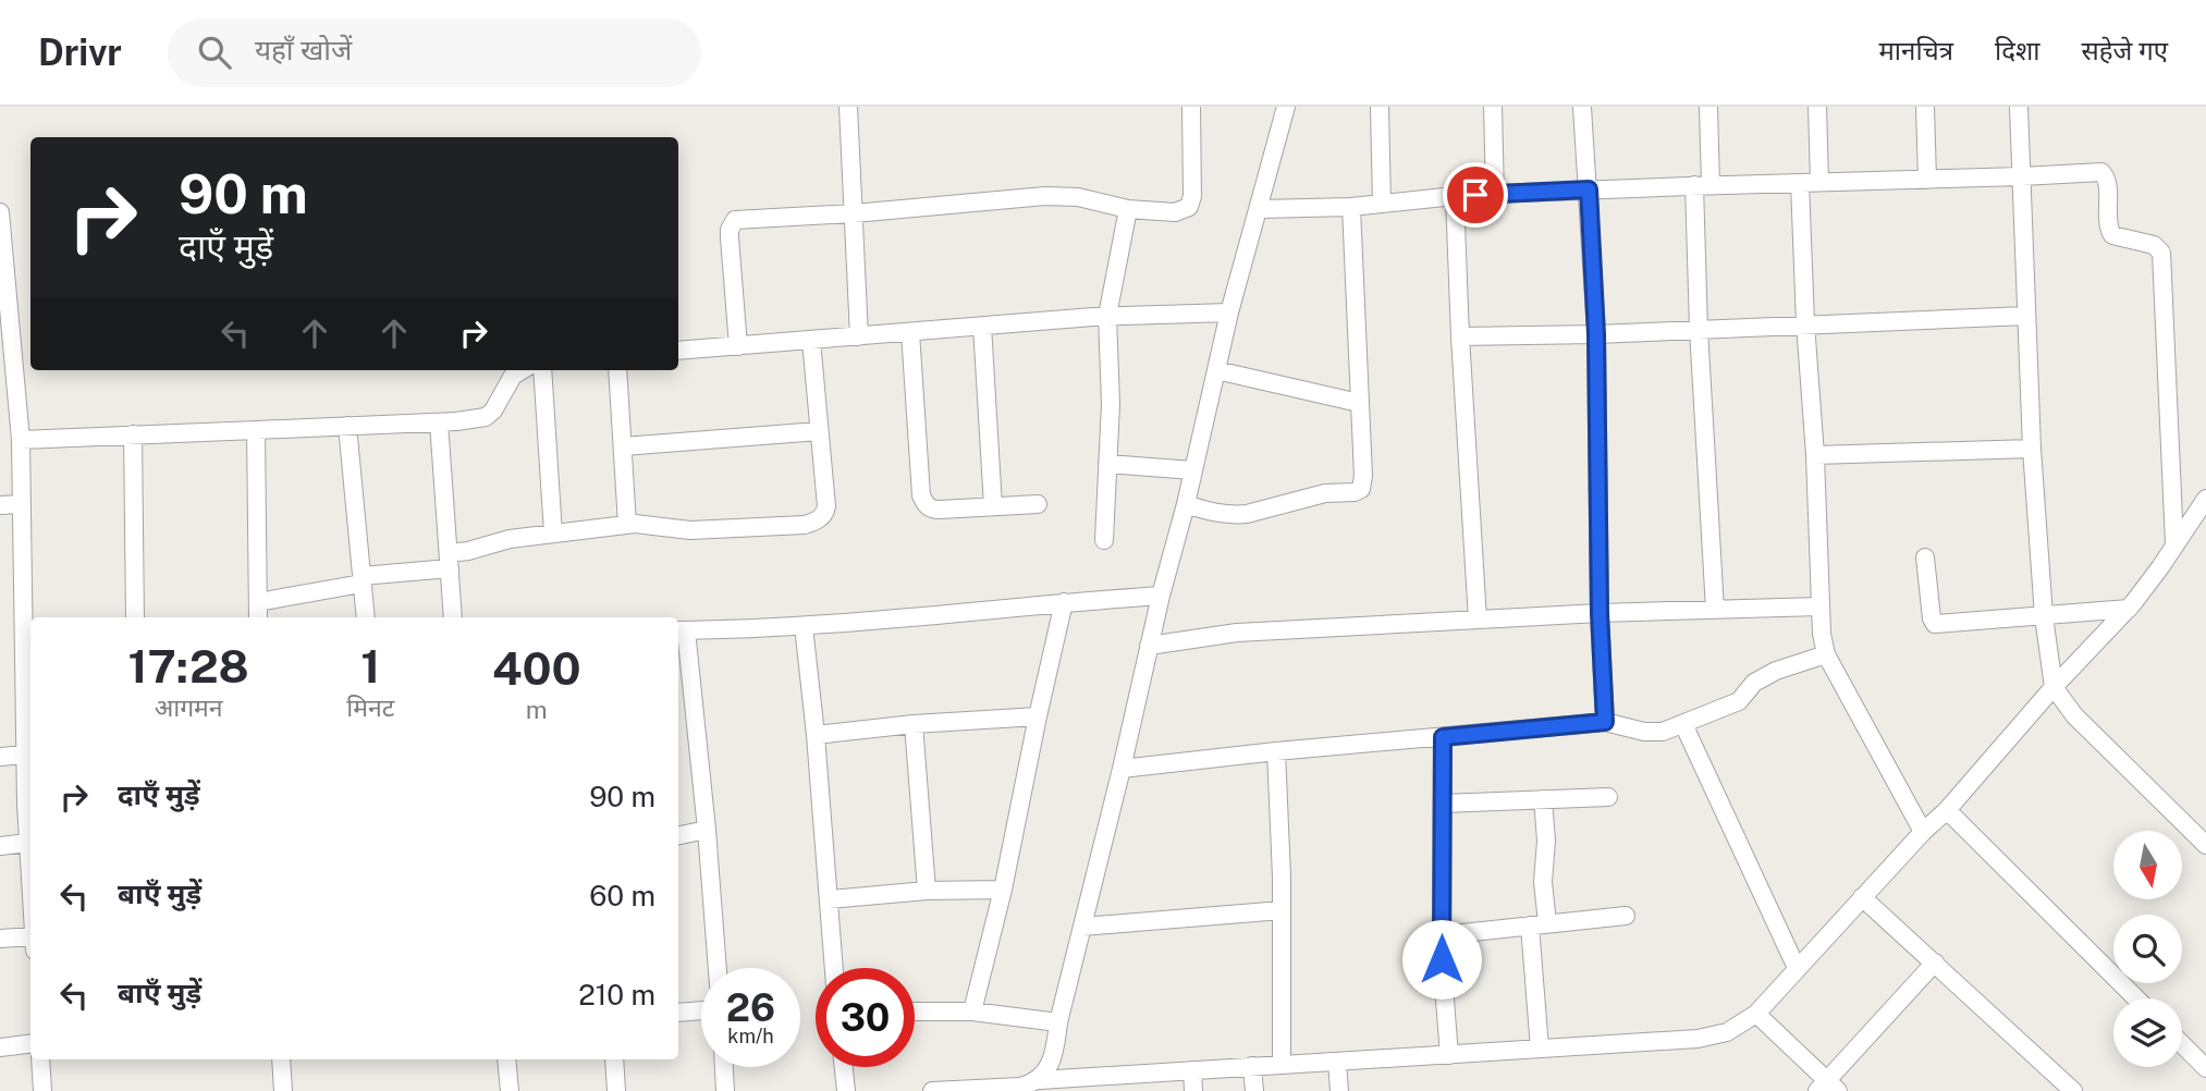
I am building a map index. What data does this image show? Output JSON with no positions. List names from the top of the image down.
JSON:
{
  "north": "bottom",
  "page": {
    "header": "Drivr",
    "search": "यहाँ खोजें",
    "nav": ["मानचित्र", "दिशा", "सहेजे गए"],
    "turn": ["90 m", "दाएँ मुड़ें"],
    "eta": [
      "17:28",
      "आगमन",
      "1",
      "मिनट",
      "400",
      "m"
    ],
    "list": [
      {
        "name": "दाएँ मुड़ें",
        "value": "90 m"
      },
      {
        "name": "बाएँ मुड़ें",
        "value": "60 m"
      },
      {
        "name": "बाएँ मुड़ें",
        "value": "210 m"
      }
    ],
    "speed": "26 km/h",
    "limit": "30"
  }
}
